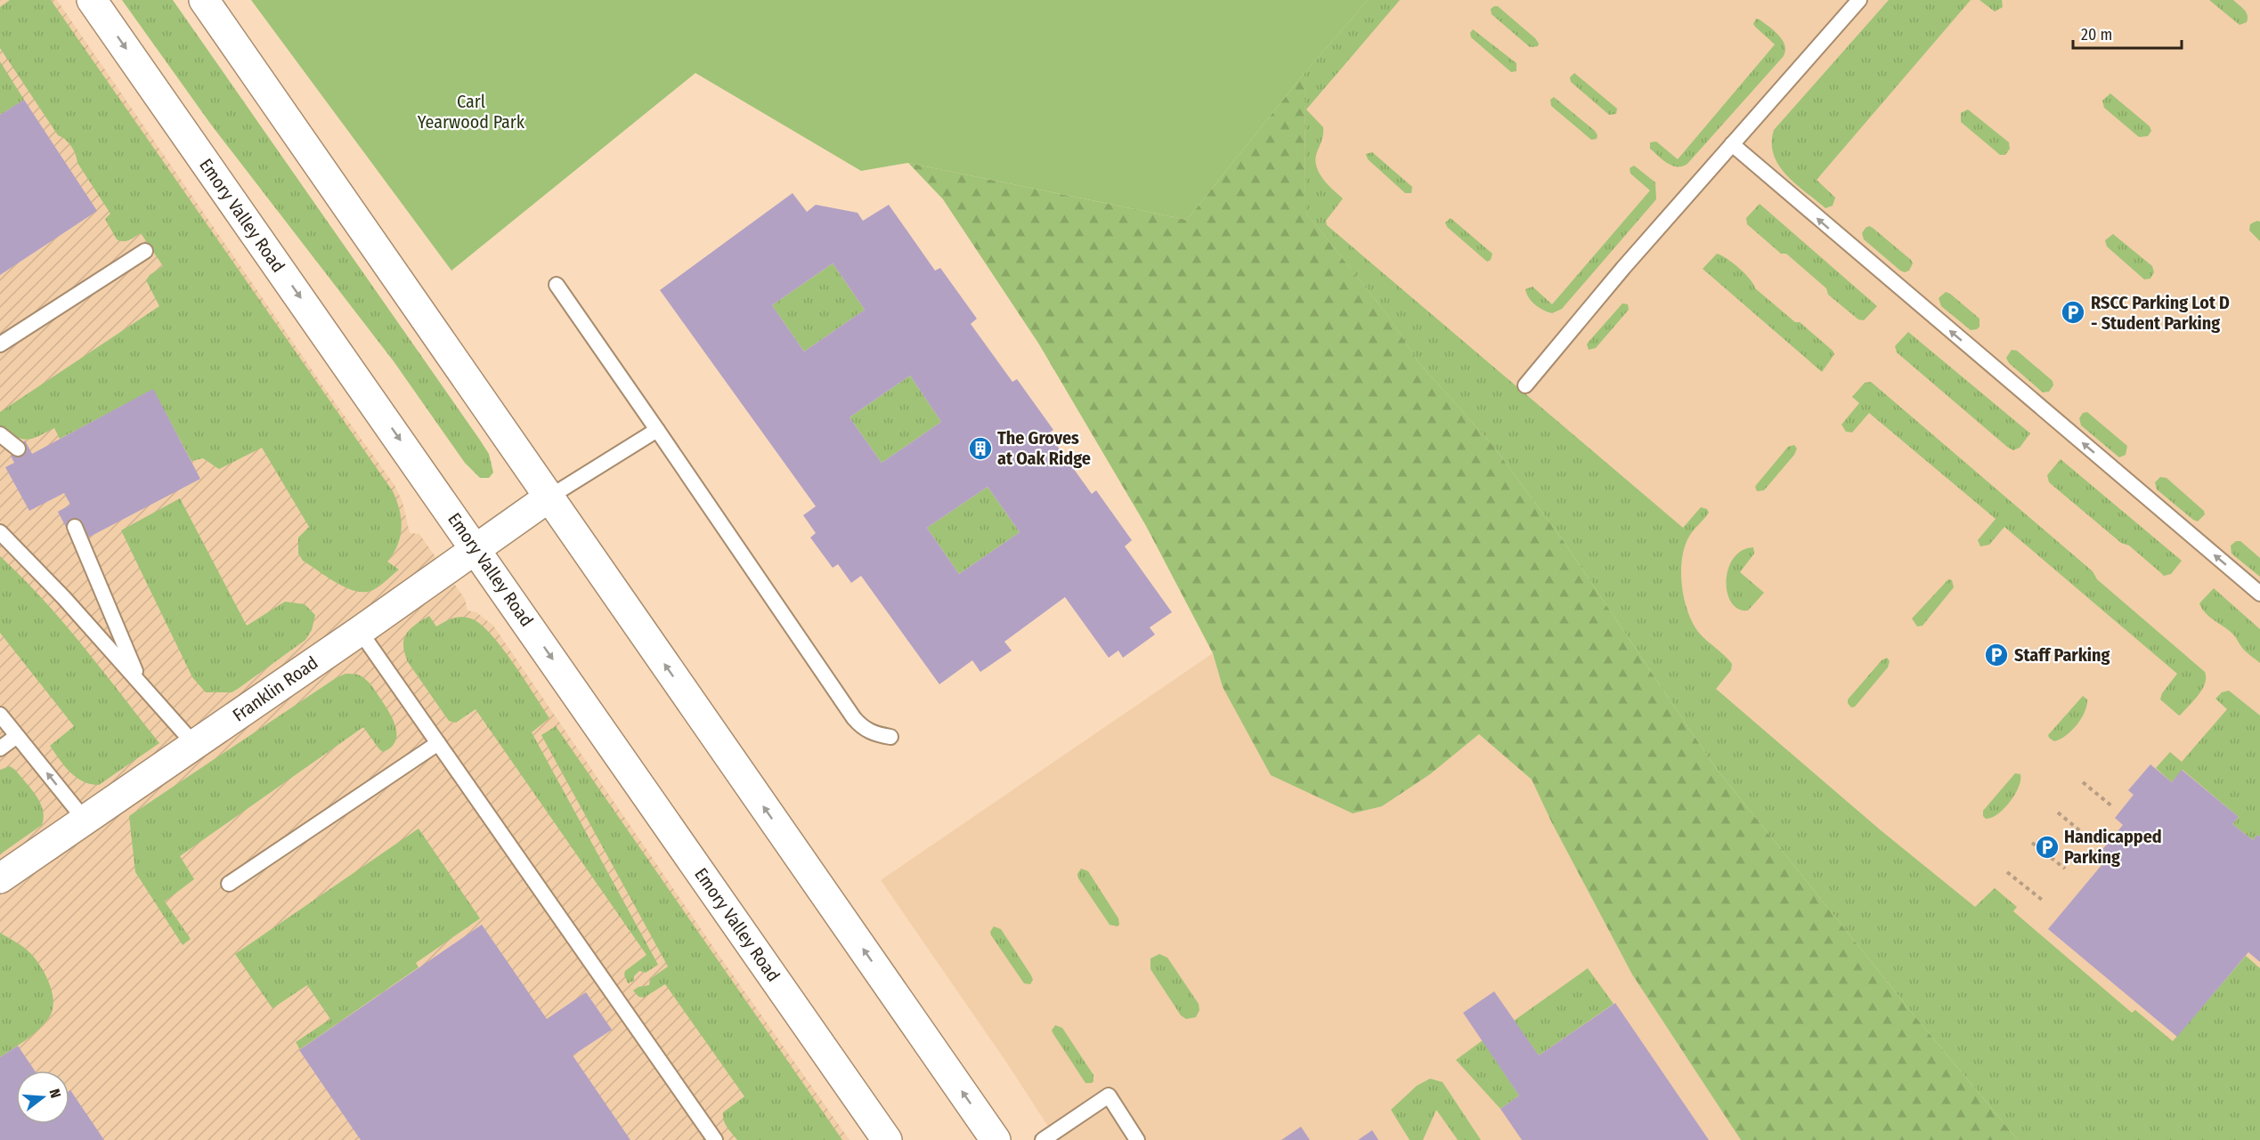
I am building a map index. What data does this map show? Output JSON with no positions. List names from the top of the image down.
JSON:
{
  "streets": {
    "main road": ["Emory Valley Road", "Franklin Road"]
  },
  "crossings": [
    ["Emory Valley Road", "Franklin Road"]
  ],
  "parks": ["Carl Yearwood Park"],
  "places": {
    "parking": ["RSCC Parking Lot D - Student Parking", "Staff Parking", "Handicapped Parking"],
    "building": ["The Groves at Oak Ridge"]
  },
  "scale_bar": "20 m",
  "north": "right"
}
